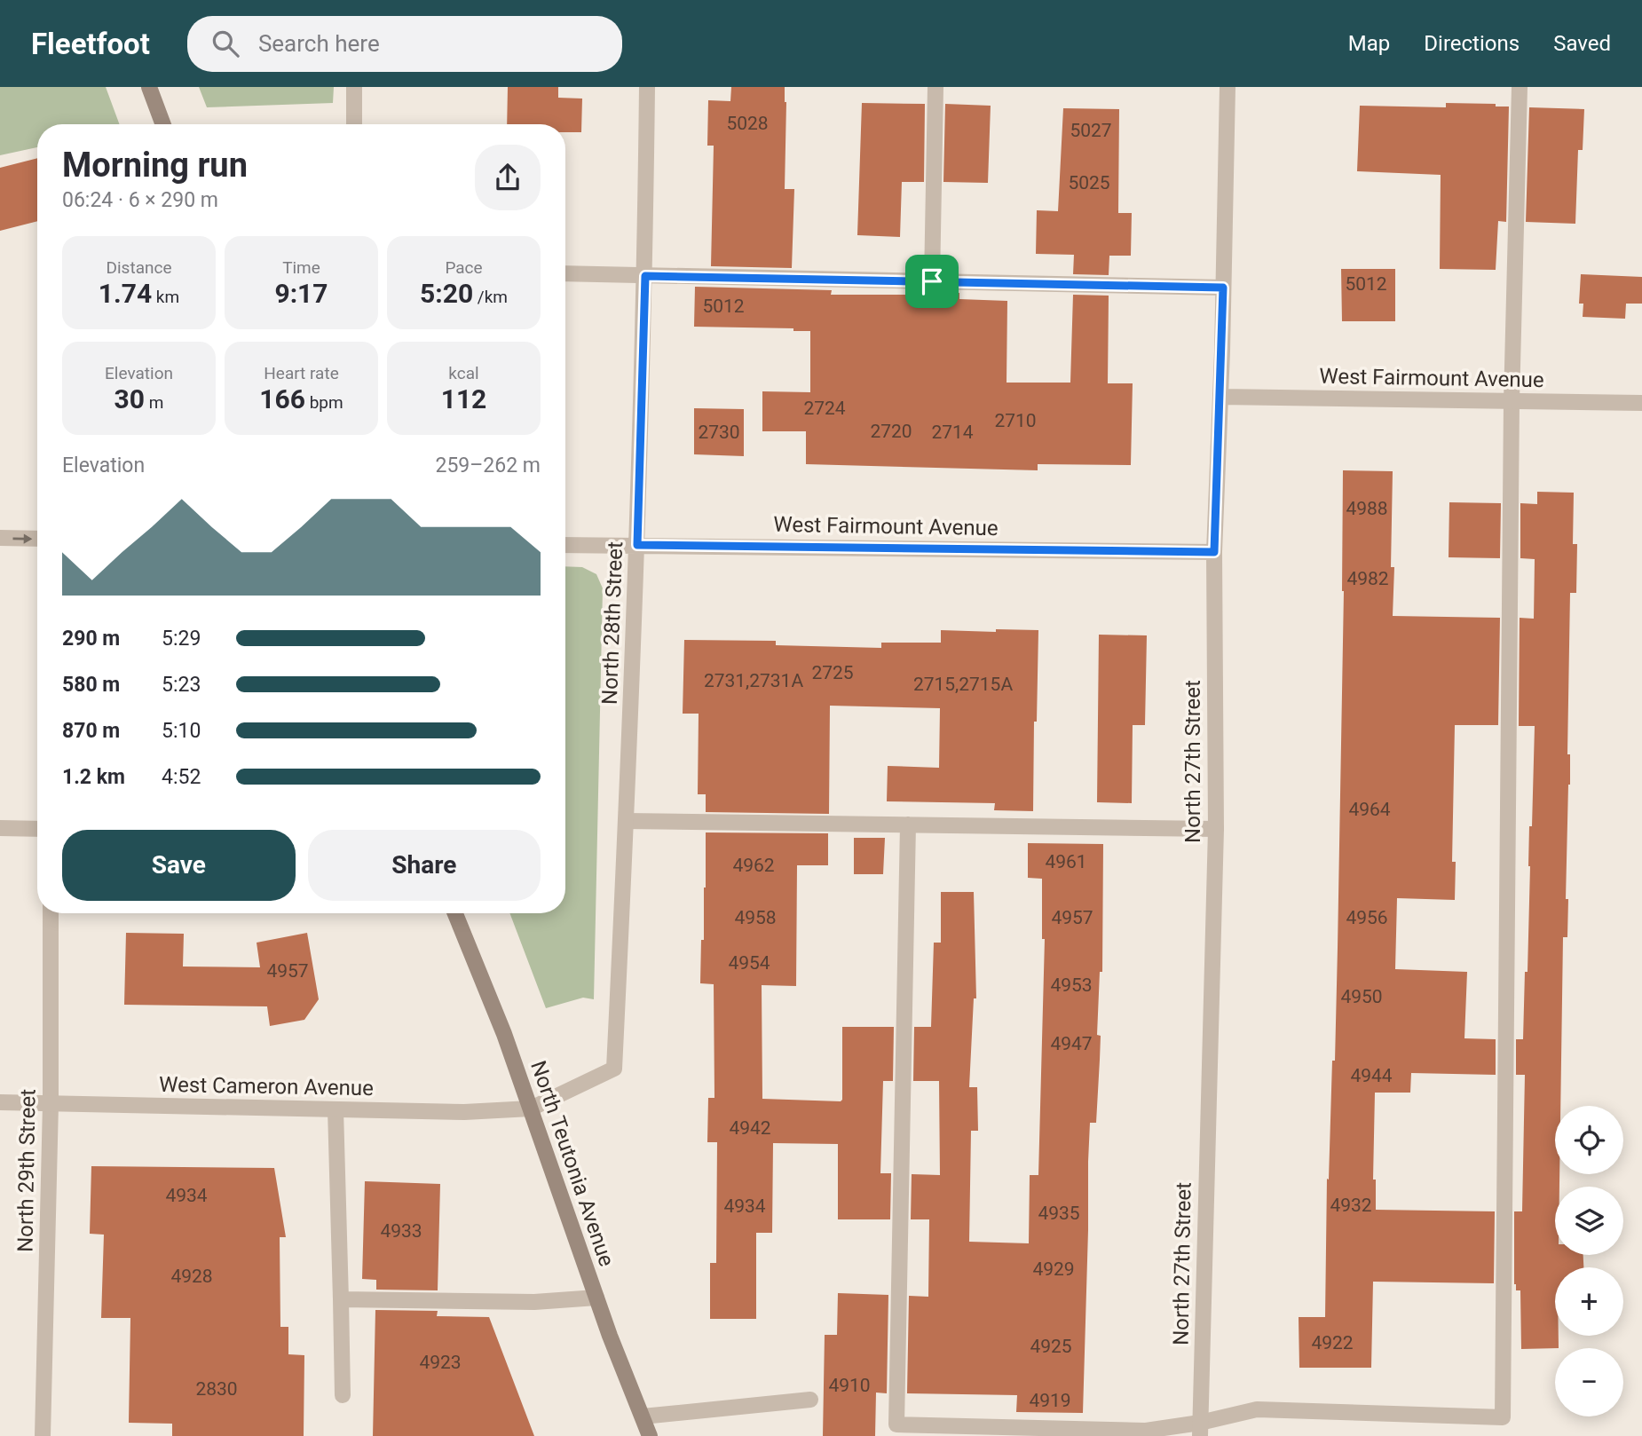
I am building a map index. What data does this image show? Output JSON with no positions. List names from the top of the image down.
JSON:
{
  "streets": {
    "main road": ["North Teutonia Avenue"],
    "street": [
      "West Fairmount Avenue",
      "North 28th Street",
      "North 27th Street",
      "West Cameron Avenue",
      "North 29th Street"
    ]
  },
  "crossings": [
    ["West Fairmount Avenue", "North 28th Street"],
    ["West Fairmount Avenue", "North 27th Street"],
    ["North 28th Street", "West Cameron Avenue"],
    ["North 28th Street", "North Teutonia Avenue"],
    ["West Cameron Avenue", "North Teutonia Avenue"],
    ["West Cameron Avenue", "North 29th Street"]
  ],
  "house_numbers": [
    "5028",
    "5027",
    "5025",
    "5012",
    "5012",
    "2724",
    "2710",
    "2720",
    "2730",
    "2714",
    "4988",
    "4982",
    "2725",
    "2731,2731A",
    "2715,2715A",
    "4964",
    "4961",
    "4962",
    "4958",
    "4957",
    "4956",
    "4954",
    "4957",
    "4953",
    "4950",
    "4947",
    "4944",
    "4942",
    "4934",
    "4932",
    "4934",
    "4935",
    "4933",
    "4929",
    "4928",
    "4922",
    "4925",
    "4923",
    "4910",
    "2830",
    "4919"
  ],
  "page": {
    "header": "Fleetfoot",
    "search": "Search here",
    "nav": ["Map", "Directions", "Saved"],
    "heading": ["Morning run", "06:24 · 6 × 290 m"],
    "stats": [
      ["Distance", "1.74 km"],
      ["Time", "9:17"],
      ["Pace", "5:20 /km"],
      ["Elevation", "30 m"],
      ["Heart rate", "166 bpm"],
      ["kcal", "112"]
    ],
    "chart": ["Elevation", "259–262 m"],
    "list": [
      {
        "name": "290 m",
        "note": "5:29"
      },
      {
        "name": "580 m",
        "note": "5:23"
      },
      {
        "name": "870 m",
        "note": "5:10"
      },
      {
        "name": "1.2 km",
        "note": "4:52"
      }
    ],
    "buttons": ["Save", "Share"],
    "map_buttons": ["+", "−"]
  }
}
